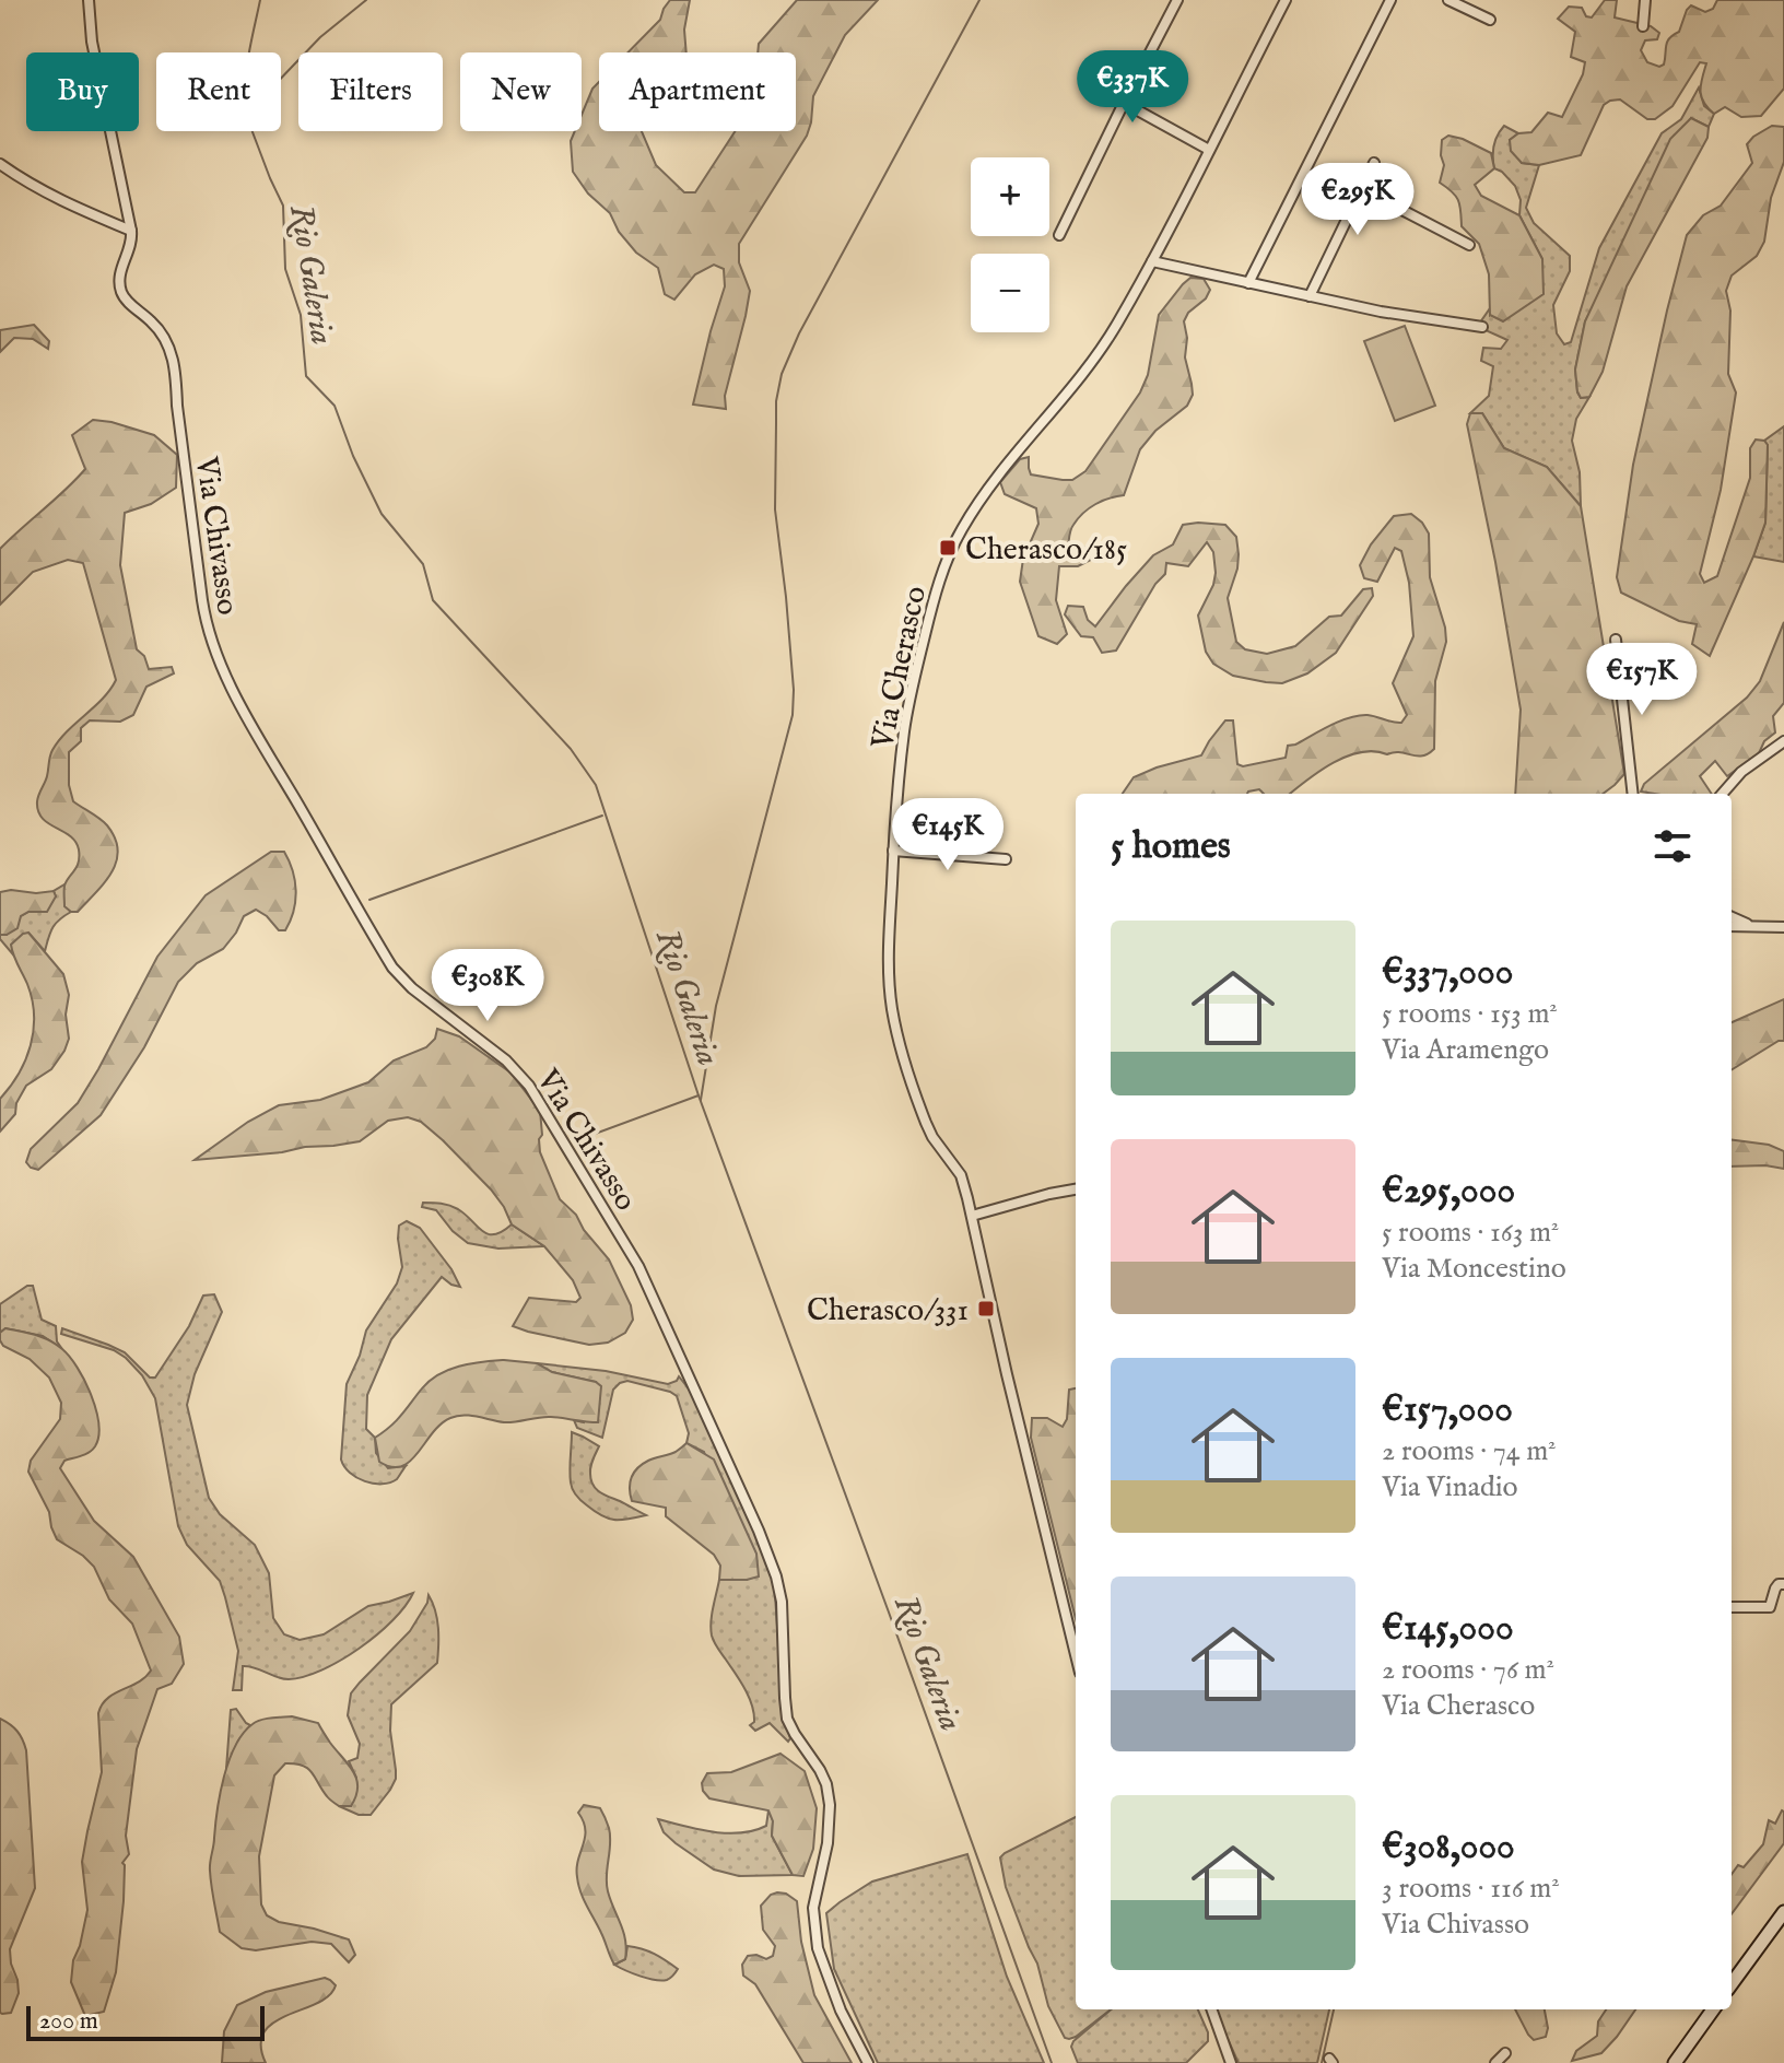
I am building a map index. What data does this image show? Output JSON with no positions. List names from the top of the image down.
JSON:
{
  "streets": {
    "street": ["Via Chivasso", "Via Cherasco"]
  },
  "water": ["Rio Galeria"],
  "places": {
    "transit": ["Cherasco/185", "Cherasco/331"]
  },
  "scale_bar": "200 m",
  "page": {
    "price": [
      "€337K",
      "€295K",
      "€157K",
      "€145K",
      "€308K"
    ],
    "chip": [
      "Buy",
      "Rent",
      "Filters",
      "New",
      "Apartment"
    ],
    "map_buttons": ["+", "−"],
    "heading": "5 homes",
    "list": [
      {
        "name": "€337,000",
        "note": "5 rooms · 153 m² · Via Aramengo"
      },
      {
        "name": "€295,000",
        "note": "5 rooms · 163 m² · Via Moncestino"
      },
      {
        "name": "€157,000",
        "note": "2 rooms · 74 m² · Via Vinadio"
      },
      {
        "name": "€145,000",
        "note": "2 rooms · 76 m² · Via Cherasco"
      },
      {
        "name": "€308,000",
        "note": "3 rooms · 116 m² · Via Chivasso"
      }
    ],
    "scale": "200 m"
  }
}
